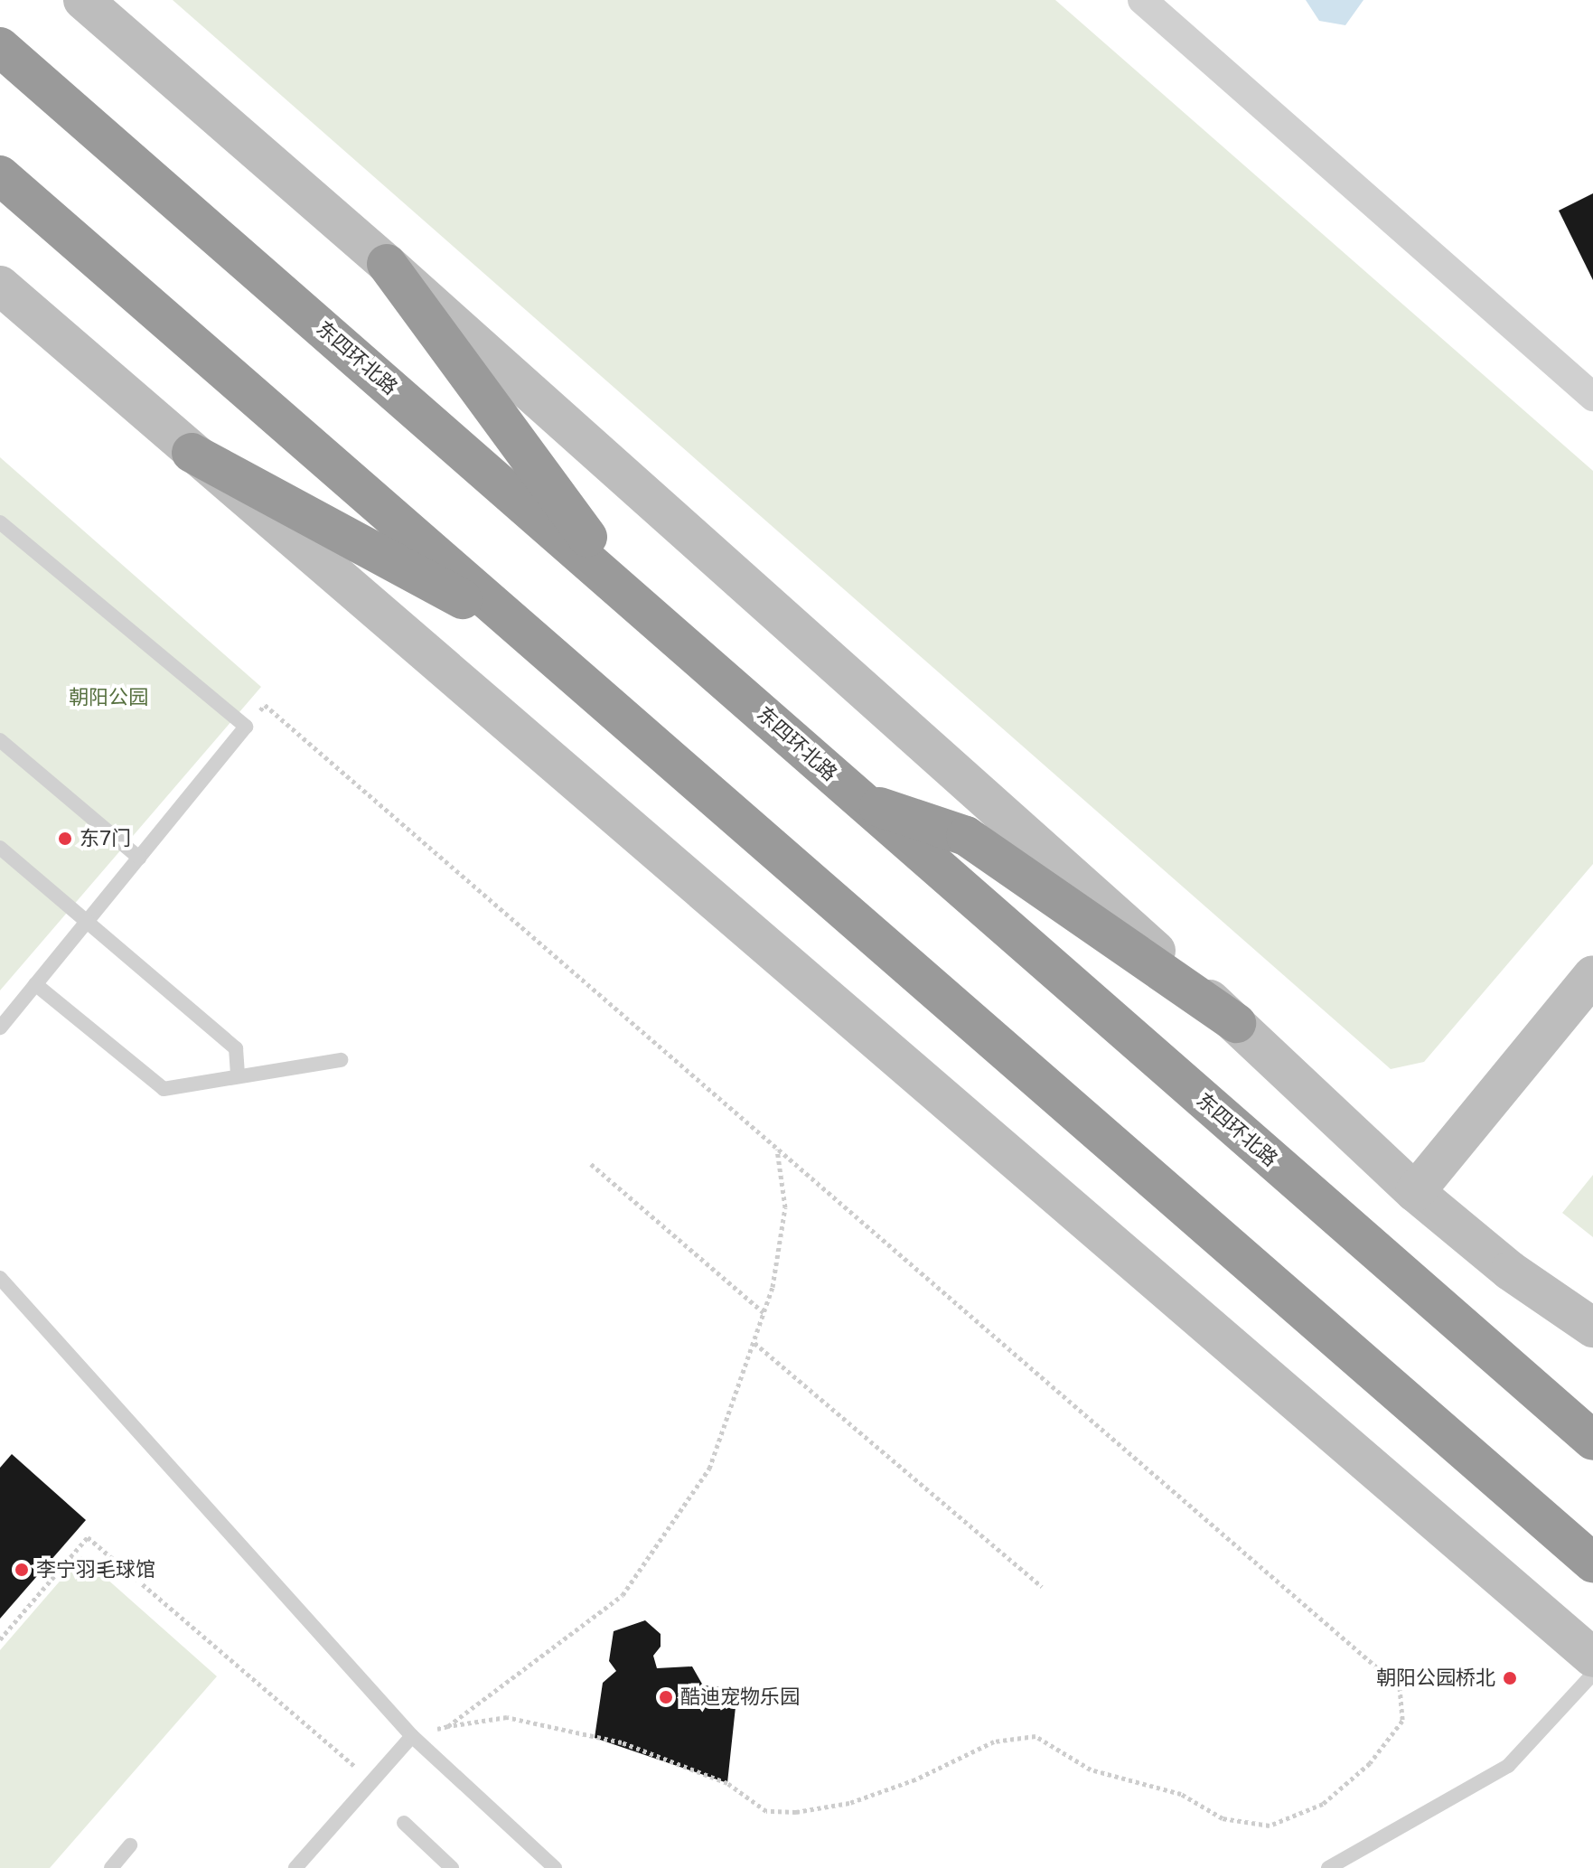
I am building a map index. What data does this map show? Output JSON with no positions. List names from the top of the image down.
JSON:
{
  "streets": {
    "highway": ["东四环北路"]
  },
  "parks": ["朝阳公园"],
  "places": [
    "东7门",
    "李宁羽毛球馆",
    "朝阳公园桥北",
    "酷迪宠物乐园"
  ]
}
